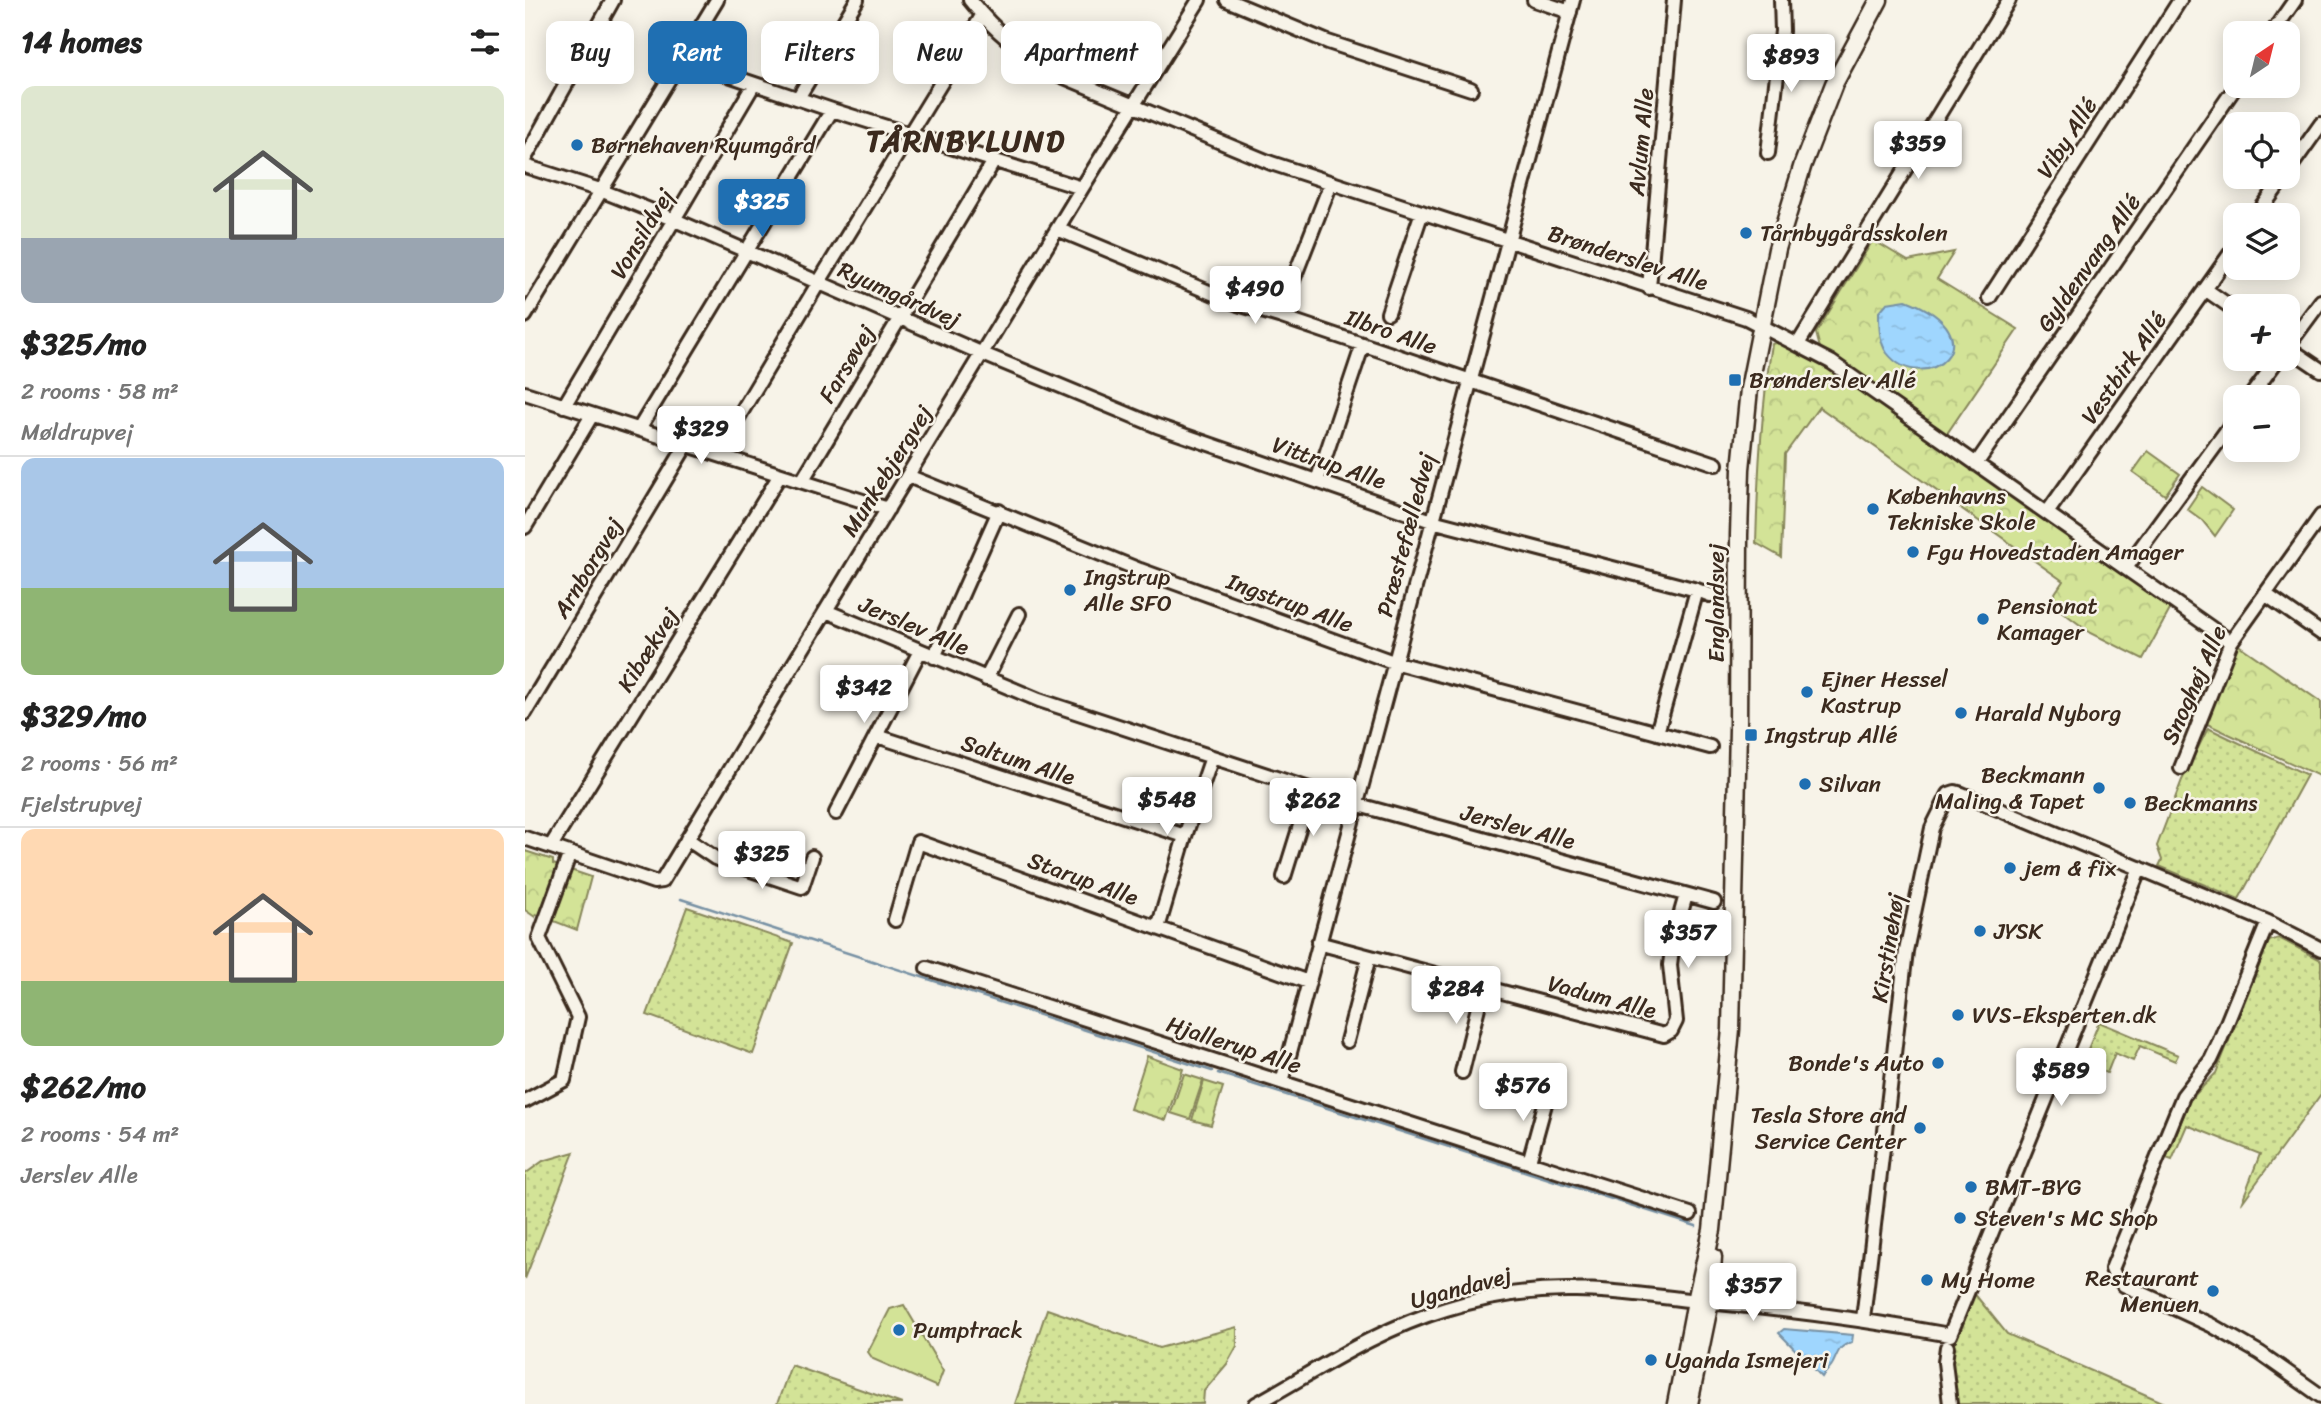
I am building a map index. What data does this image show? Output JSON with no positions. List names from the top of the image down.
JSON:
{
  "streets": {
    "main road": ["Englandsvej"],
    "street": [
      "Viby Allé",
      "Avlum Alle",
      "Vonsildvej",
      "Brønderslev Alle",
      "Gyldenvang Allé",
      "Ryumgårdvej",
      "Ilbro Alle",
      "Farsøvej",
      "Vestbirk Allé",
      "Vittrup Alle",
      "Munkebjergvej",
      "Præstefælledvej",
      "Arnborgvej",
      "Ingstrup Alle",
      "Jerslev Alle",
      "Kibækvej",
      "Snoghøj Alle",
      "Saltum Alle",
      "Starup Alle",
      "Kirstinehøj",
      "Vadum Alle",
      "Hjallerup Alle",
      "Ugandavej"
    ]
  },
  "crossings": [
    ["Avlum Alle", "Brønderslev Alle"],
    ["Vonsildvej", "Ryumgårdvej"],
    ["Brønderslev Alle", "Gyldenvang Allé"],
    ["Brønderslev Alle", "Vestbirk Allé"],
    ["Brønderslev Alle", "Munkebjergvej"],
    ["Brønderslev Alle", "Præstefælledvej"],
    ["Brønderslev Alle", "Englandsvej"],
    ["Brønderslev Alle", "Snoghøj Alle"],
    ["Ryumgårdvej", "Farsøvej"],
    ["Ryumgårdvej", "Vittrup Alle"],
    ["Ryumgårdvej", "Munkebjergvej"],
    ["Ilbro Alle", "Munkebjergvej"],
    ["Ilbro Alle", "Præstefælledvej"],
    ["Vittrup Alle", "Munkebjergvej"],
    ["Vittrup Alle", "Præstefælledvej"],
    ["Munkebjergvej", "Ingstrup Alle"],
    ["Munkebjergvej", "Jerslev Alle"],
    ["Munkebjergvej", "Kibækvej"],
    ["Præstefælledvej", "Ingstrup Alle"],
    ["Præstefælledvej", "Jerslev Alle"],
    ["Præstefælledvej", "Starup Alle"],
    ["Præstefælledvej", "Vadum Alle"],
    ["Præstefælledvej", "Hjallerup Alle"],
    ["Englandsvej", "Ugandavej"],
    ["Jerslev Alle", "Vadum Alle"]
  ],
  "districts": ["TÅRNBYLUND"],
  "places": {
    "other": [
      "Børnehaven Ryumgård",
      "Tårnbygårdsskolen",
      "Københavns Tekniske Skole",
      "Fgu Hovedstaden Amager",
      "Ingstrup Alle SFO",
      "Pensionat Kamager",
      "Ejner Hessel Kastrup",
      "Harald Nyborg",
      "Silvan",
      "Beckmann Maling & Tapet",
      "Beckmanns",
      "jem & fix",
      "JYSK",
      "VVS-Eksperten.dk",
      "Bonde's Auto",
      "Tesla Store and Service Center",
      "BMT-BYG",
      "Steven's MC Shop",
      "My Home",
      "Restaurant Menuen",
      "Pumptrack",
      "Uganda Ismejeri"
    ],
    "transit": ["Brønderslev Allé", "Ingstrup Allé"]
  },
  "north": "top right",
  "page": {
    "heading": "14 homes",
    "map_buttons": ["+", "−"],
    "chip": [
      "Buy",
      "Rent",
      "Filters",
      "New",
      "Apartment"
    ],
    "price": [
      "$893",
      "$359",
      "$325",
      "$490",
      "$329",
      "$342",
      "$548",
      "$262",
      "$325",
      "$357",
      "$284",
      "$589",
      "$576",
      "$357"
    ],
    "list": [
      {
        "name": "$325/mo",
        "note": "2 rooms · 58 m² · Møldrupvej"
      },
      {
        "name": "$329/mo",
        "note": "2 rooms · 56 m² · Fjelstrupvej"
      },
      {
        "name": "$262/mo",
        "note": "2 rooms · 54 m² · Jerslev Alle"
      }
    ]
  }
}
